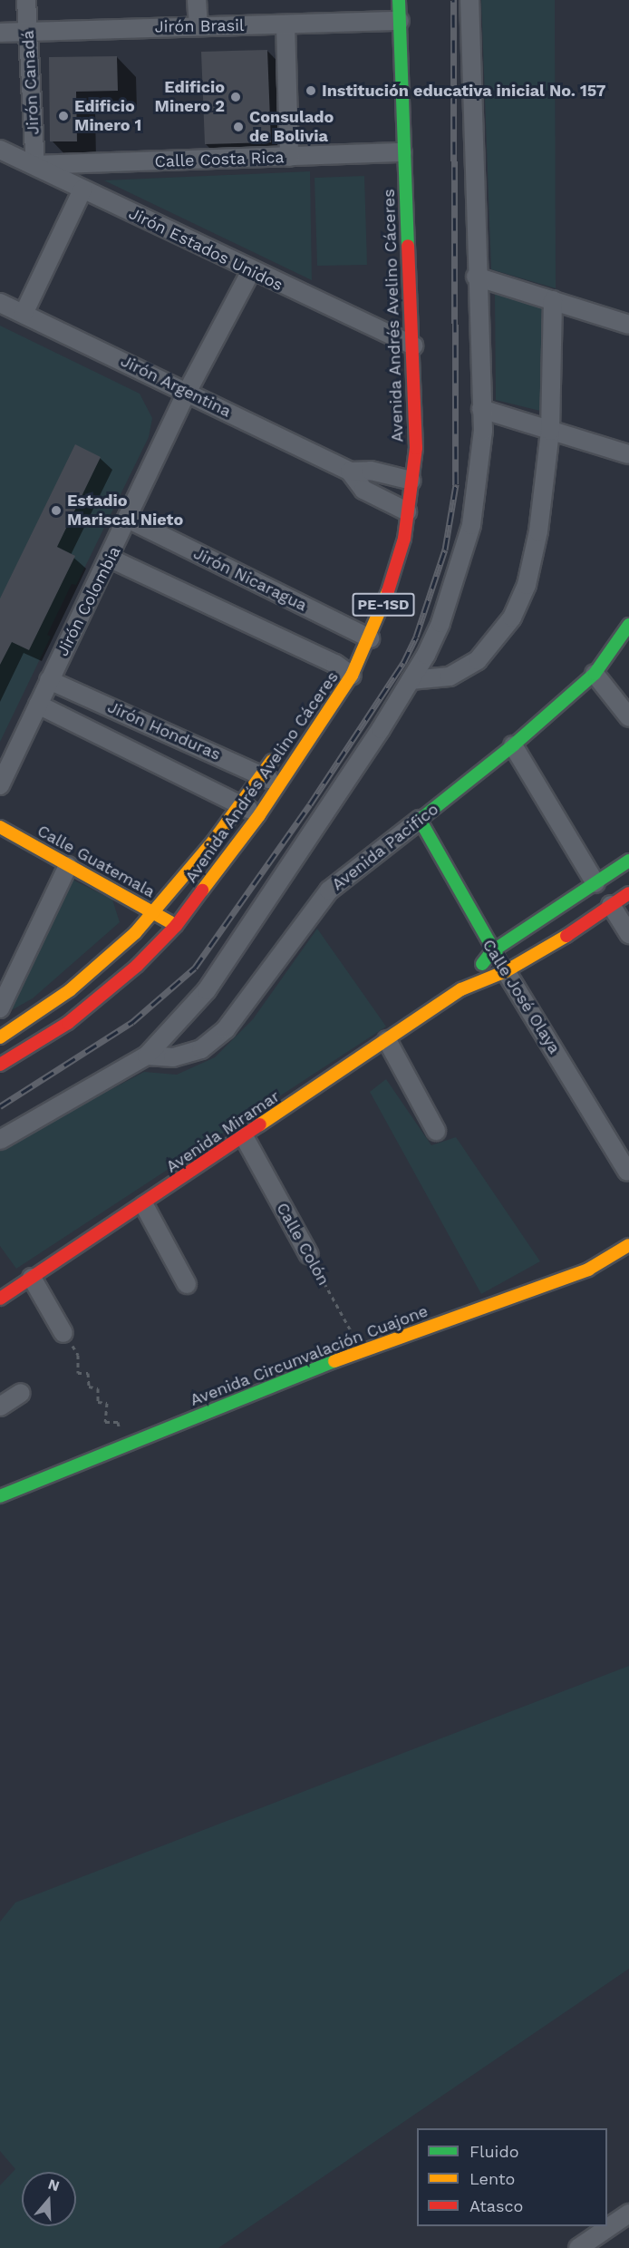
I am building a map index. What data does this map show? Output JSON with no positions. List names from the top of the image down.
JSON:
{
  "streets": {
    "main road": [
      "Avenida Andrés Avelino Cáceres",
      "PE-1SD",
      "Avenida Pacifico",
      "Calle Guatemala",
      "Calle José Olaya",
      "Avenida Miramar",
      "Avenida Circunvalación Cuajone"
    ],
    "street": [
      "Jirón Brasil",
      "Jirón Canadá",
      "Calle Costa Rica",
      "Jirón Estados Unidos",
      "Jirón Argentina",
      "Jirón Nicaragua",
      "Jirón Colombia",
      "Jirón Honduras",
      "Calle Colón"
    ]
  },
  "crossings": [
    ["Jirón Brasil", "Jirón Canadá"],
    ["Jirón Brasil", "Avenida Andrés Avelino Cáceres"],
    ["Jirón Canadá", "Calle Costa Rica"],
    ["Jirón Canadá", "Jirón Estados Unidos"],
    ["Calle Costa Rica", "Jirón Estados Unidos"],
    ["Calle Costa Rica", "Avenida Andrés Avelino Cáceres"],
    ["Jirón Estados Unidos", "Avenida Andrés Avelino Cáceres"],
    ["Jirón Estados Unidos", "Jirón Colombia"],
    ["Avenida Andrés Avelino Cáceres", "Jirón Argentina"],
    ["Avenida Andrés Avelino Cáceres", "Jirón Nicaragua"],
    ["Avenida Andrés Avelino Cáceres", "Jirón Honduras"],
    ["Avenida Andrés Avelino Cáceres", "Calle Guatemala"],
    ["Jirón Argentina", "Jirón Colombia"],
    ["Jirón Nicaragua", "Jirón Colombia"],
    ["Jirón Colombia", "Jirón Honduras"],
    ["Avenida Pacifico", "Calle José Olaya"],
    ["Calle José Olaya", "Avenida Miramar"],
    ["Avenida Miramar", "Calle Colón"],
    ["Calle Colón", "Avenida Circunvalación Cuajone"]
  ],
  "places": [
    "Institución educativa inicial No. 157",
    "Edificio Minero 2",
    "Edificio Minero 1",
    "Consulado de Bolivia",
    "Estadio Mariscal Nieto"
  ],
  "legend": ["Fluido", "Lento", "Atasco"],
  "north": "top"
}
